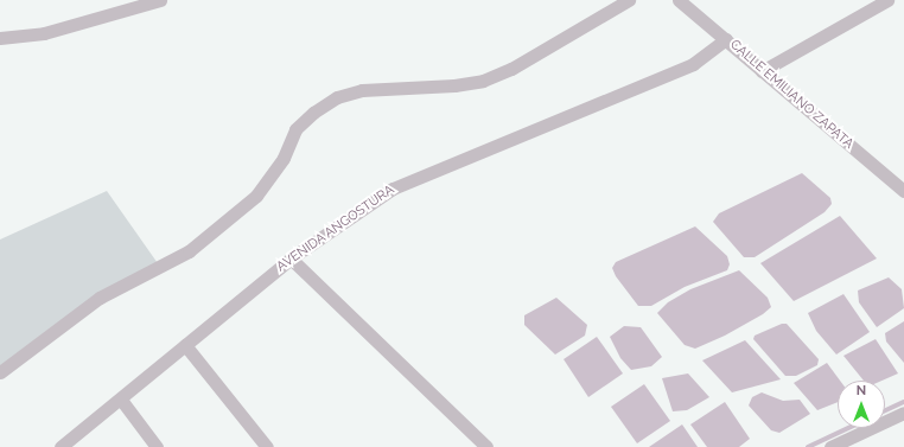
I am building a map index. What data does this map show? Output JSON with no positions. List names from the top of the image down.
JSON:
{
  "streets": {
    "street": ["CALLE EMILIANO ZAPATA", "AVENIDA ANGOSTURA"]
  },
  "crossings": [
    ["CALLE EMILIANO ZAPATA", "AVENIDA ANGOSTURA"]
  ],
  "north": "top"
}
